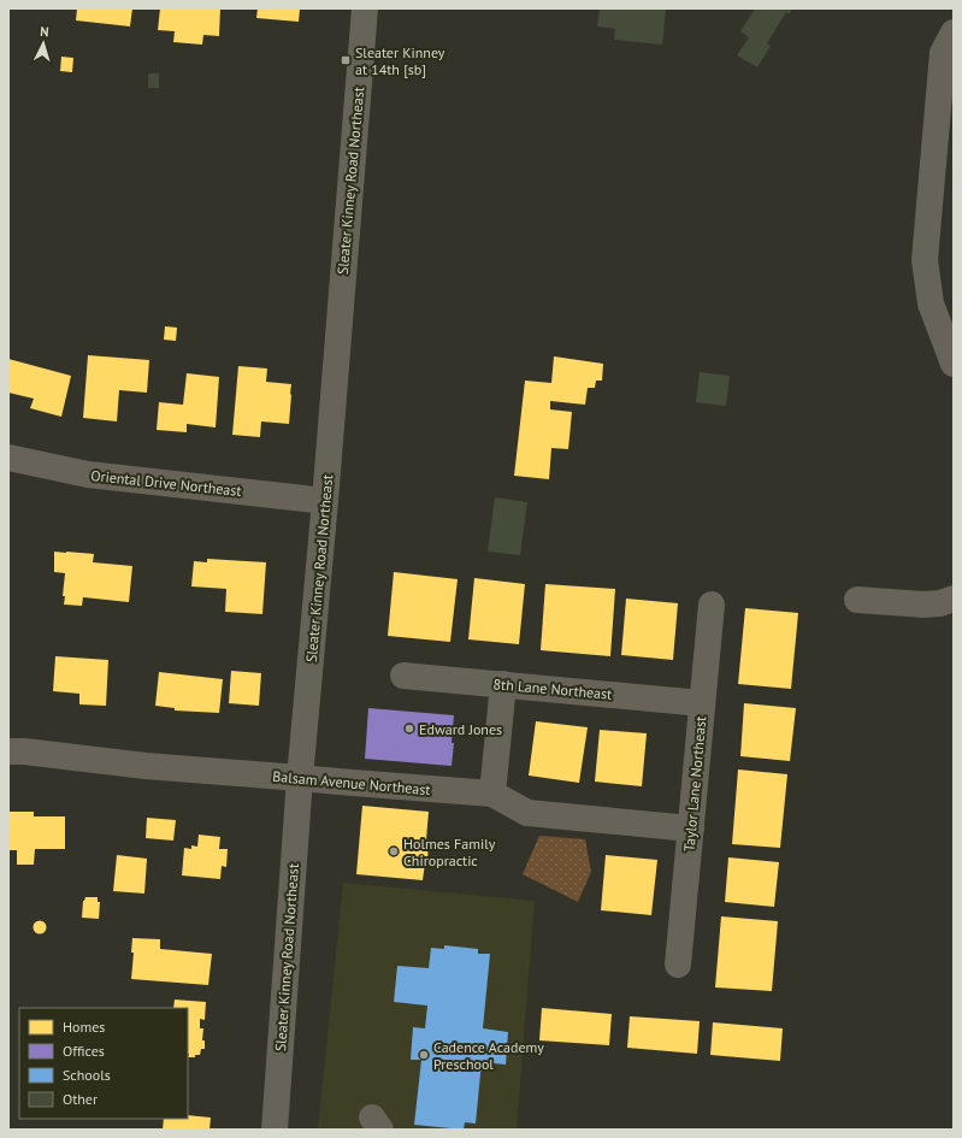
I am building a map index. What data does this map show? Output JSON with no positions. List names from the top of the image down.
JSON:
{
  "streets": {
    "street": [
      "Sleater Kinney Road Northeast",
      "Oriental Drive Northeast",
      "8th Lane Northeast",
      "Balsam Avenue Northeast",
      "Taylor Lane Northeast"
    ]
  },
  "crossings": [
    ["Sleater Kinney Road Northeast", "Oriental Drive Northeast"],
    ["Sleater Kinney Road Northeast", "Balsam Avenue Northeast"],
    ["8th Lane Northeast", "Taylor Lane Northeast"],
    ["Balsam Avenue Northeast", "Taylor Lane Northeast"]
  ],
  "places": {
    "transit": ["Sleater Kinney at 14th [sb]"],
    "other": ["Edward Jones", "Holmes Family Chiropractic", "Cadence Academy Preschool"]
  },
  "legend": [
    "Homes",
    "Offices",
    "Schools",
    "Other"
  ],
  "north": "top"
}
